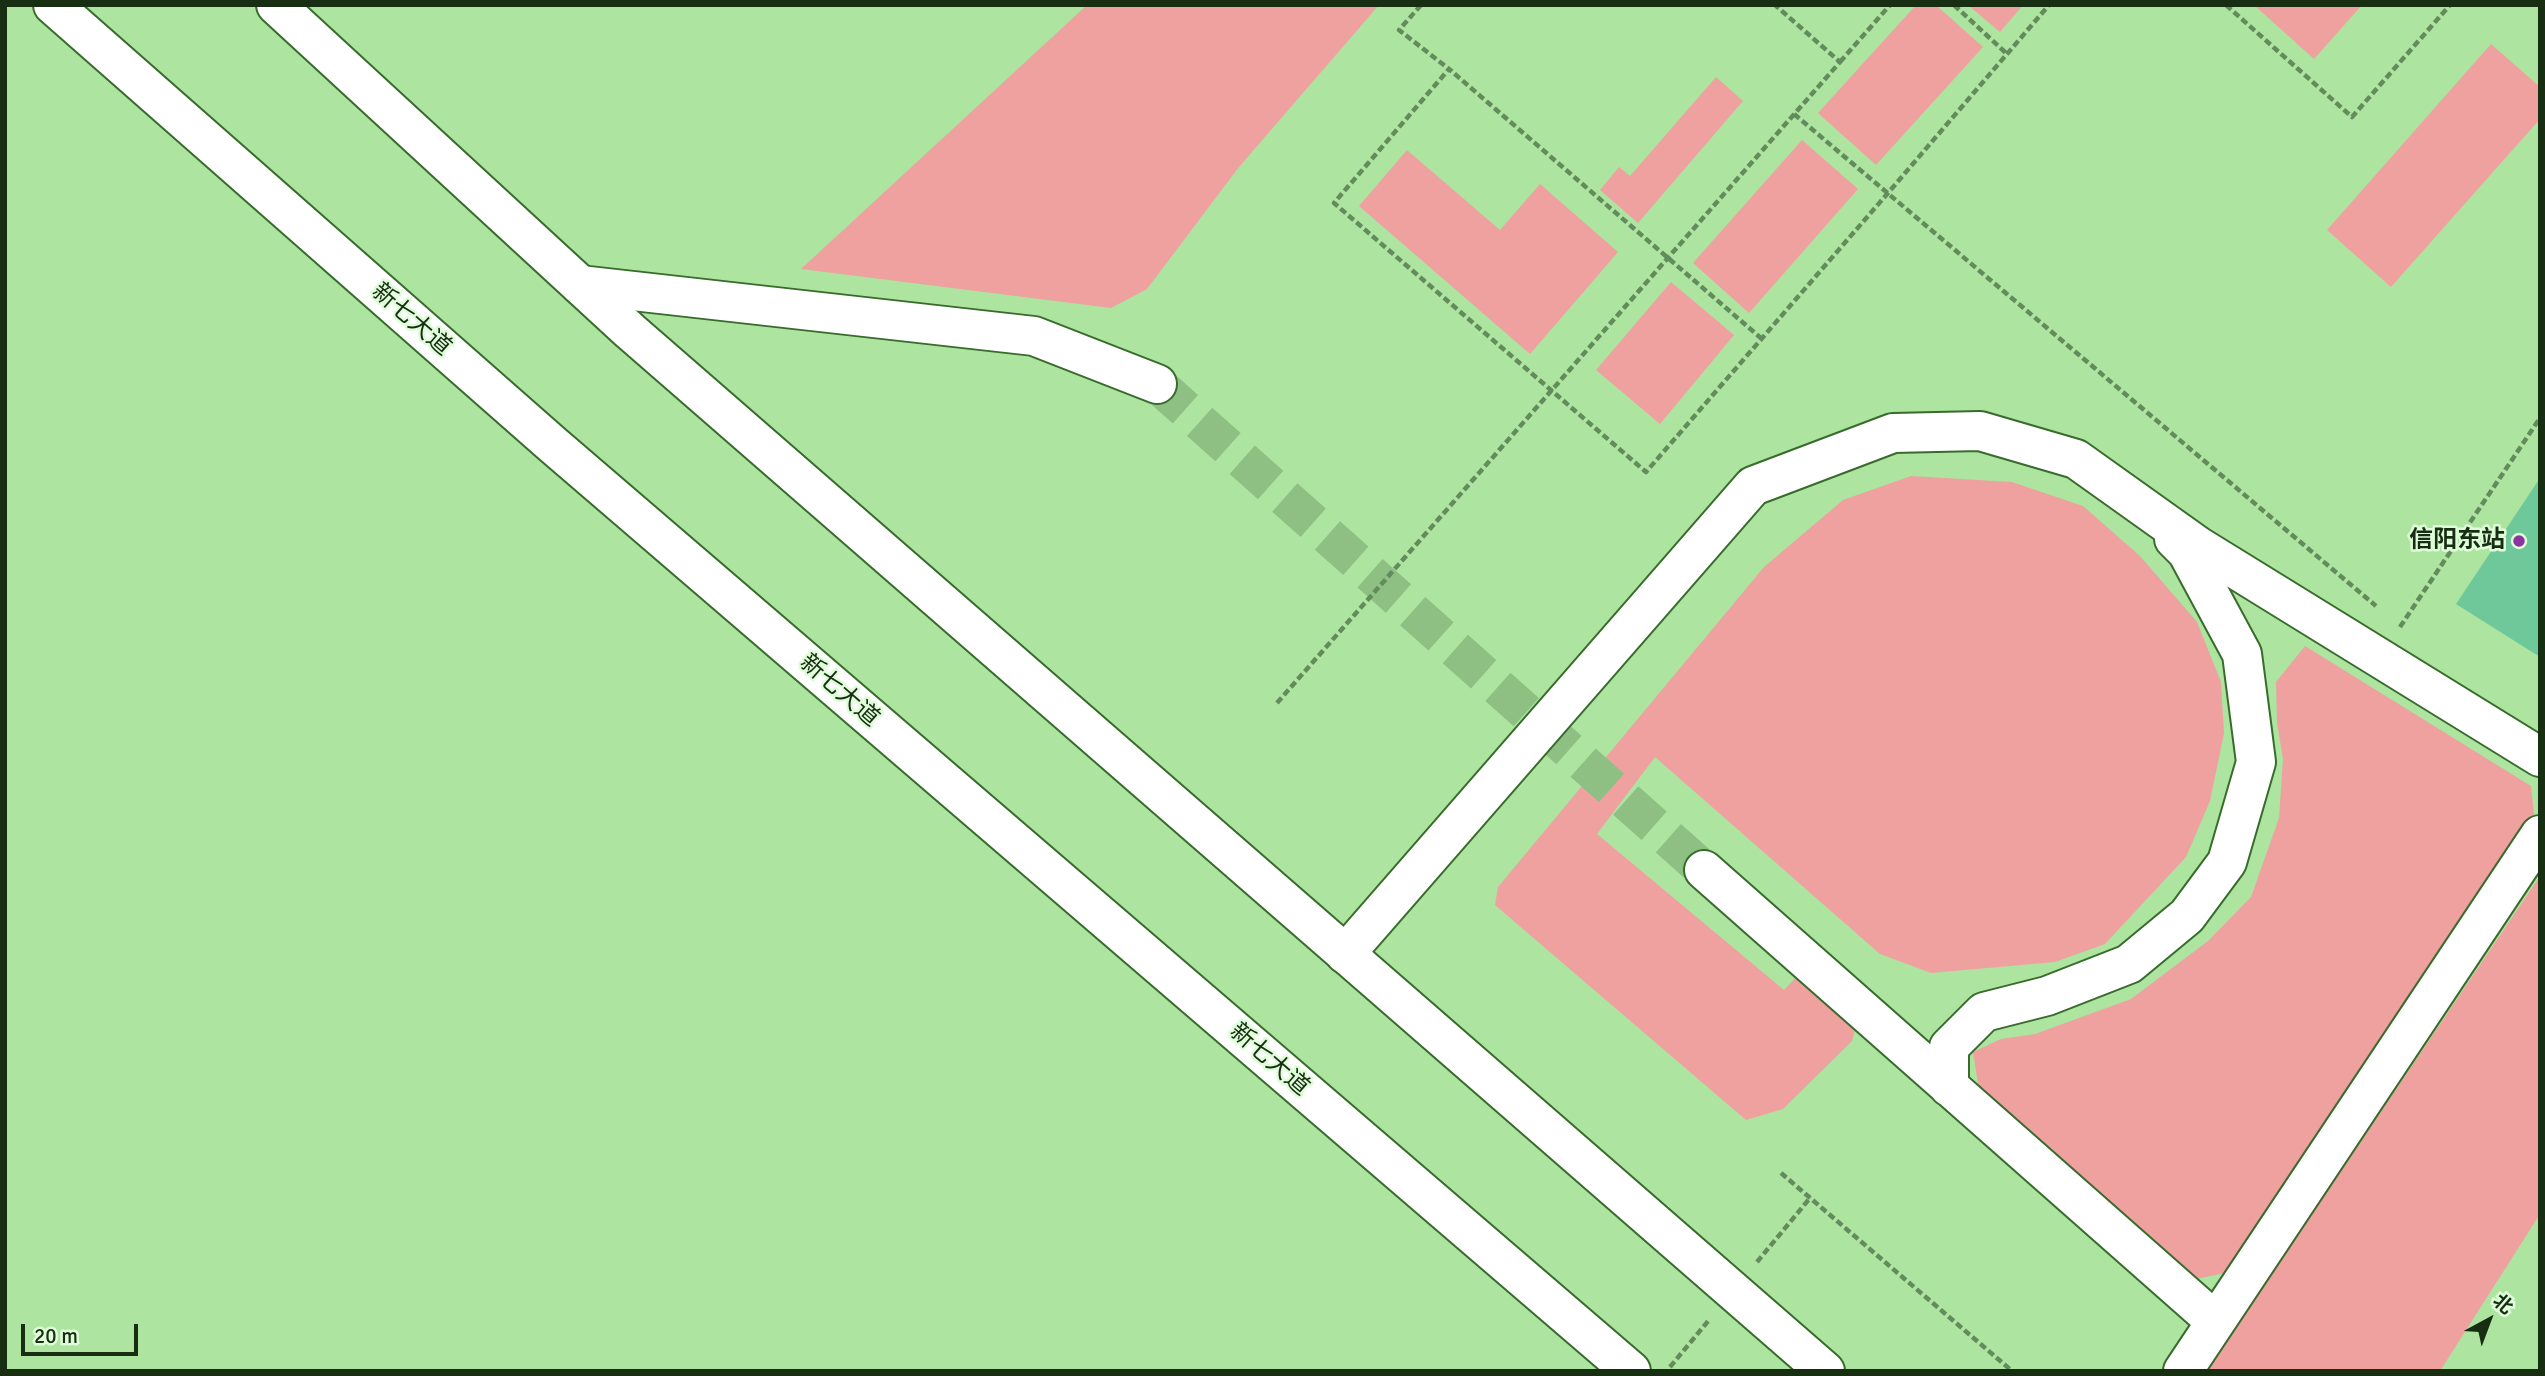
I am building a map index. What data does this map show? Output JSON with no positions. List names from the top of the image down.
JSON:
{
  "streets": {
    "main road": ["新七大道"]
  },
  "places": ["信阳东站"],
  "scale_bar": "20 m",
  "north": "top right"
}
